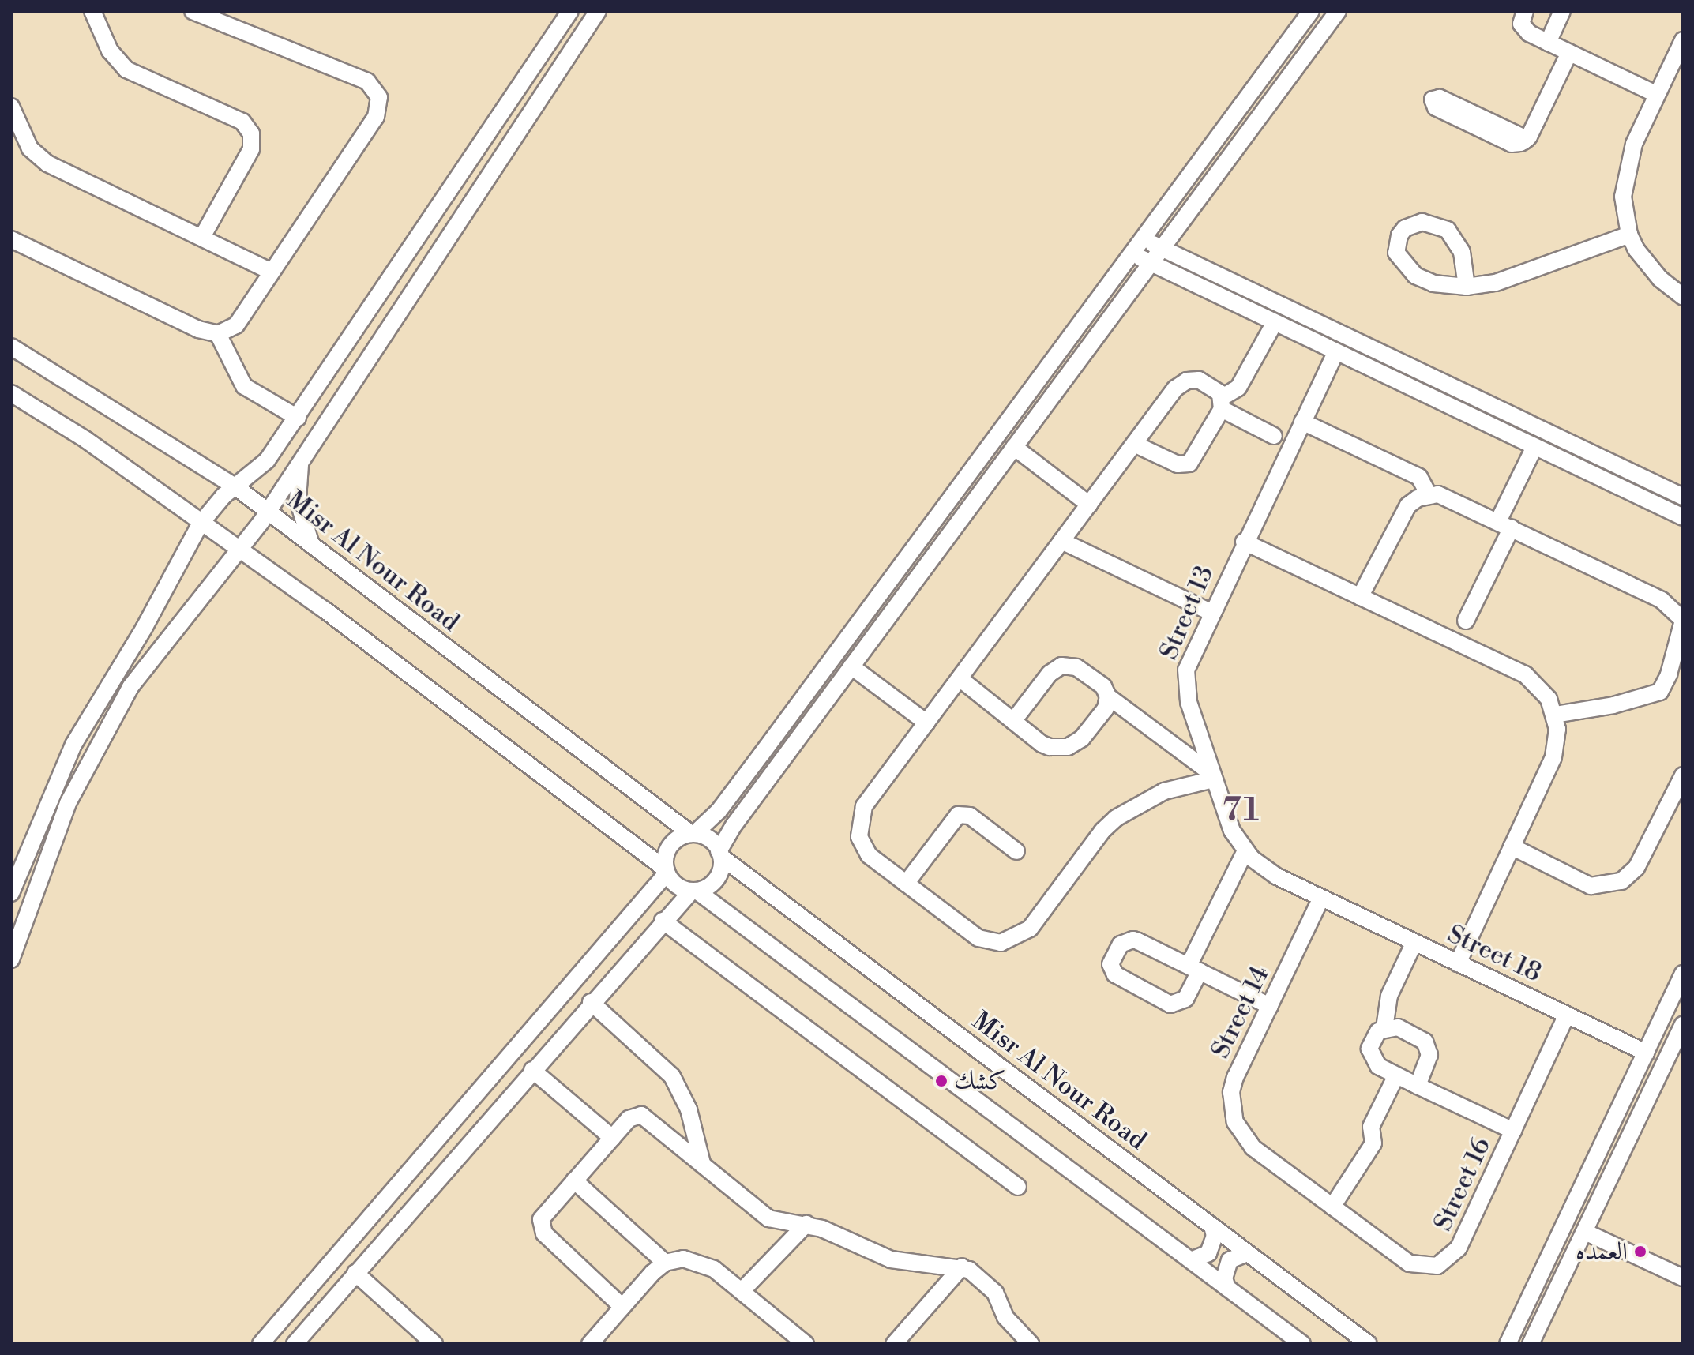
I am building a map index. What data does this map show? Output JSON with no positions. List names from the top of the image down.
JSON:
{
  "streets": {
    "street": [
      "Misr Al Nour Road",
      "Street 13",
      "Street 18",
      "Street 14",
      "Street 16"
    ]
  },
  "crossings": [
    ["Street 13", "Street 18"],
    ["Street 13", "Street 14"],
    ["Street 18", "Street 14"],
    ["Street 18", "Street 16"],
    ["Street 14", "Street 16"]
  ],
  "districts": ["71"],
  "places": ["كشك", "العمده"]
}
